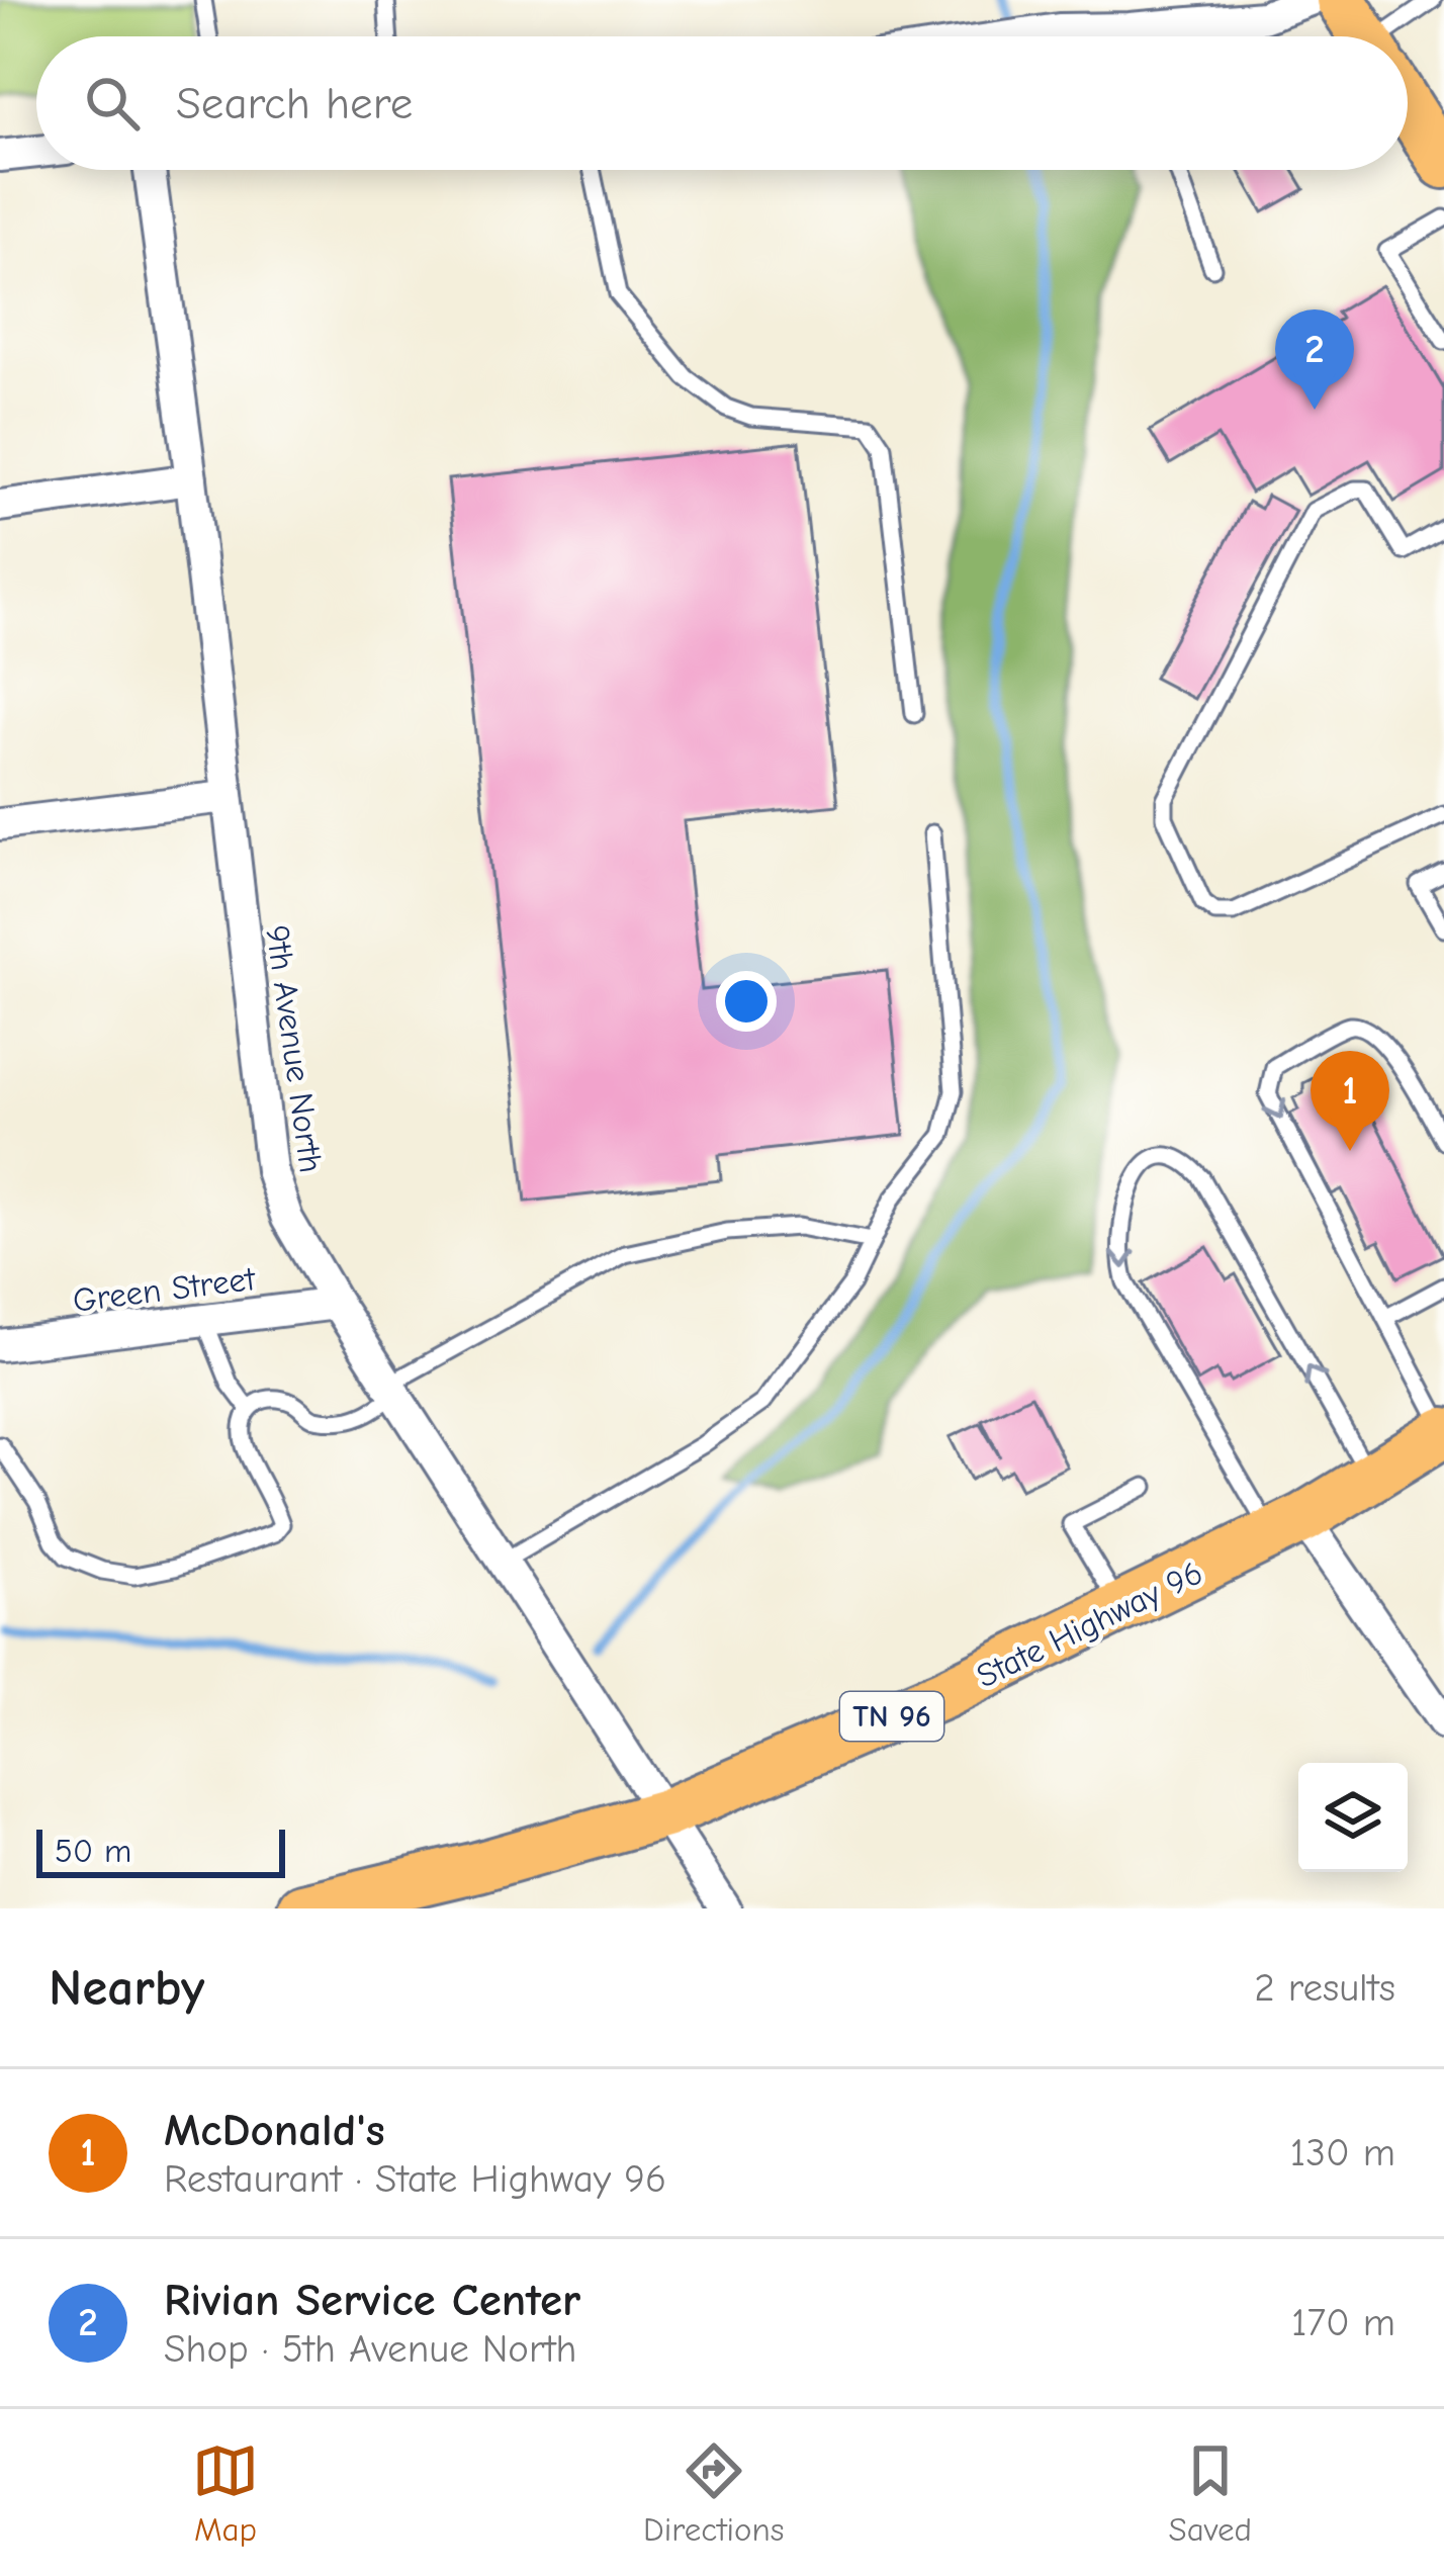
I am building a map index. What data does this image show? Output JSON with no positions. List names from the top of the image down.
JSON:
{
  "streets": {
    "main road": ["State Highway 96", "TN 96"],
    "street": ["9th Avenue North", "Green Street"]
  },
  "crossings": [
    ["9th Avenue North", "Green Street"],
    ["9th Avenue North", "State Highway 96"]
  ],
  "scale_bar": "50 m",
  "page": {
    "search": "Search here",
    "pins": ["2", "1"],
    "scale": "50 m",
    "heading": ["Nearby", "2 results"],
    "list": [
      {
        "mark": "1",
        "name": "McDonald's",
        "note": "Restaurant · State Highway 96",
        "value": "130 m"
      },
      {
        "mark": "2",
        "name": "Rivian Service Center",
        "note": "Shop · 5th Avenue North",
        "value": "170 m"
      }
    ],
    "nav": ["Map", "Directions", "Saved"]
  }
}
